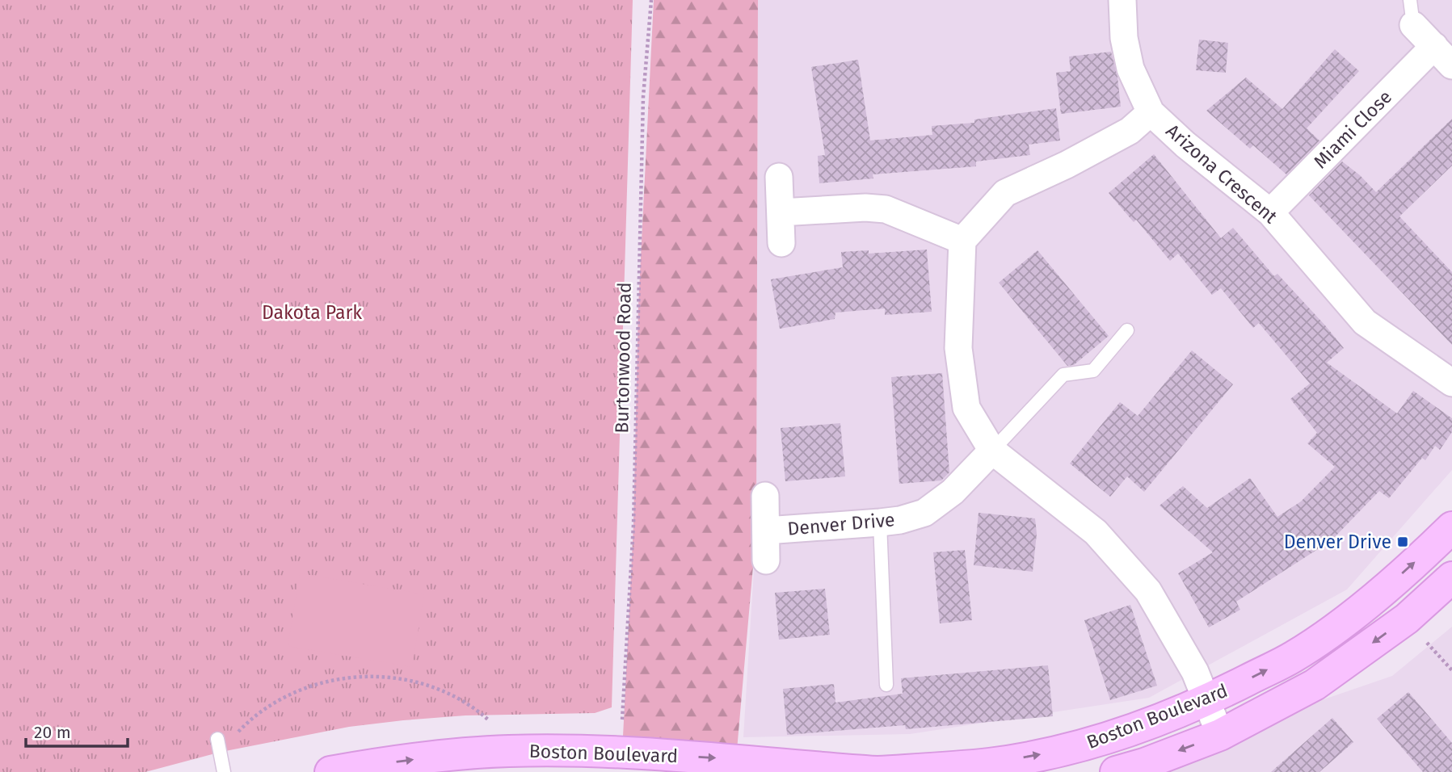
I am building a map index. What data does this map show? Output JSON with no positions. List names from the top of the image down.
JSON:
{
  "streets": {
    "street": [
      "Miami Close",
      "Arizona Crescent",
      "Denver Drive",
      "Boston Boulevard"
    ],
    "path": ["Burtonwood Road"]
  },
  "crossings": [
    ["Miami Close", "Arizona Crescent"]
  ],
  "parks": ["Dakota Park"],
  "places": {
    "transit": ["Denver Drive"]
  },
  "scale_bar": "20 m"
}
